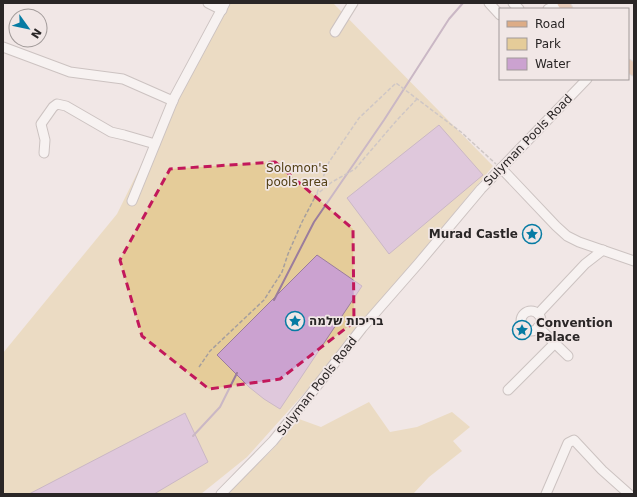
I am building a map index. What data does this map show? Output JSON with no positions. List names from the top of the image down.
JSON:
{
  "streets": {
    "street": ["Sulyman Pools Road"]
  },
  "parks": ["Solomon's pools area"],
  "places": {
    "place": ["Murad Castle", "בריכות שלמה", "Convention Palace"]
  },
  "legend": ["Road", "Park", "Water"],
  "north": "bottom right"
}
